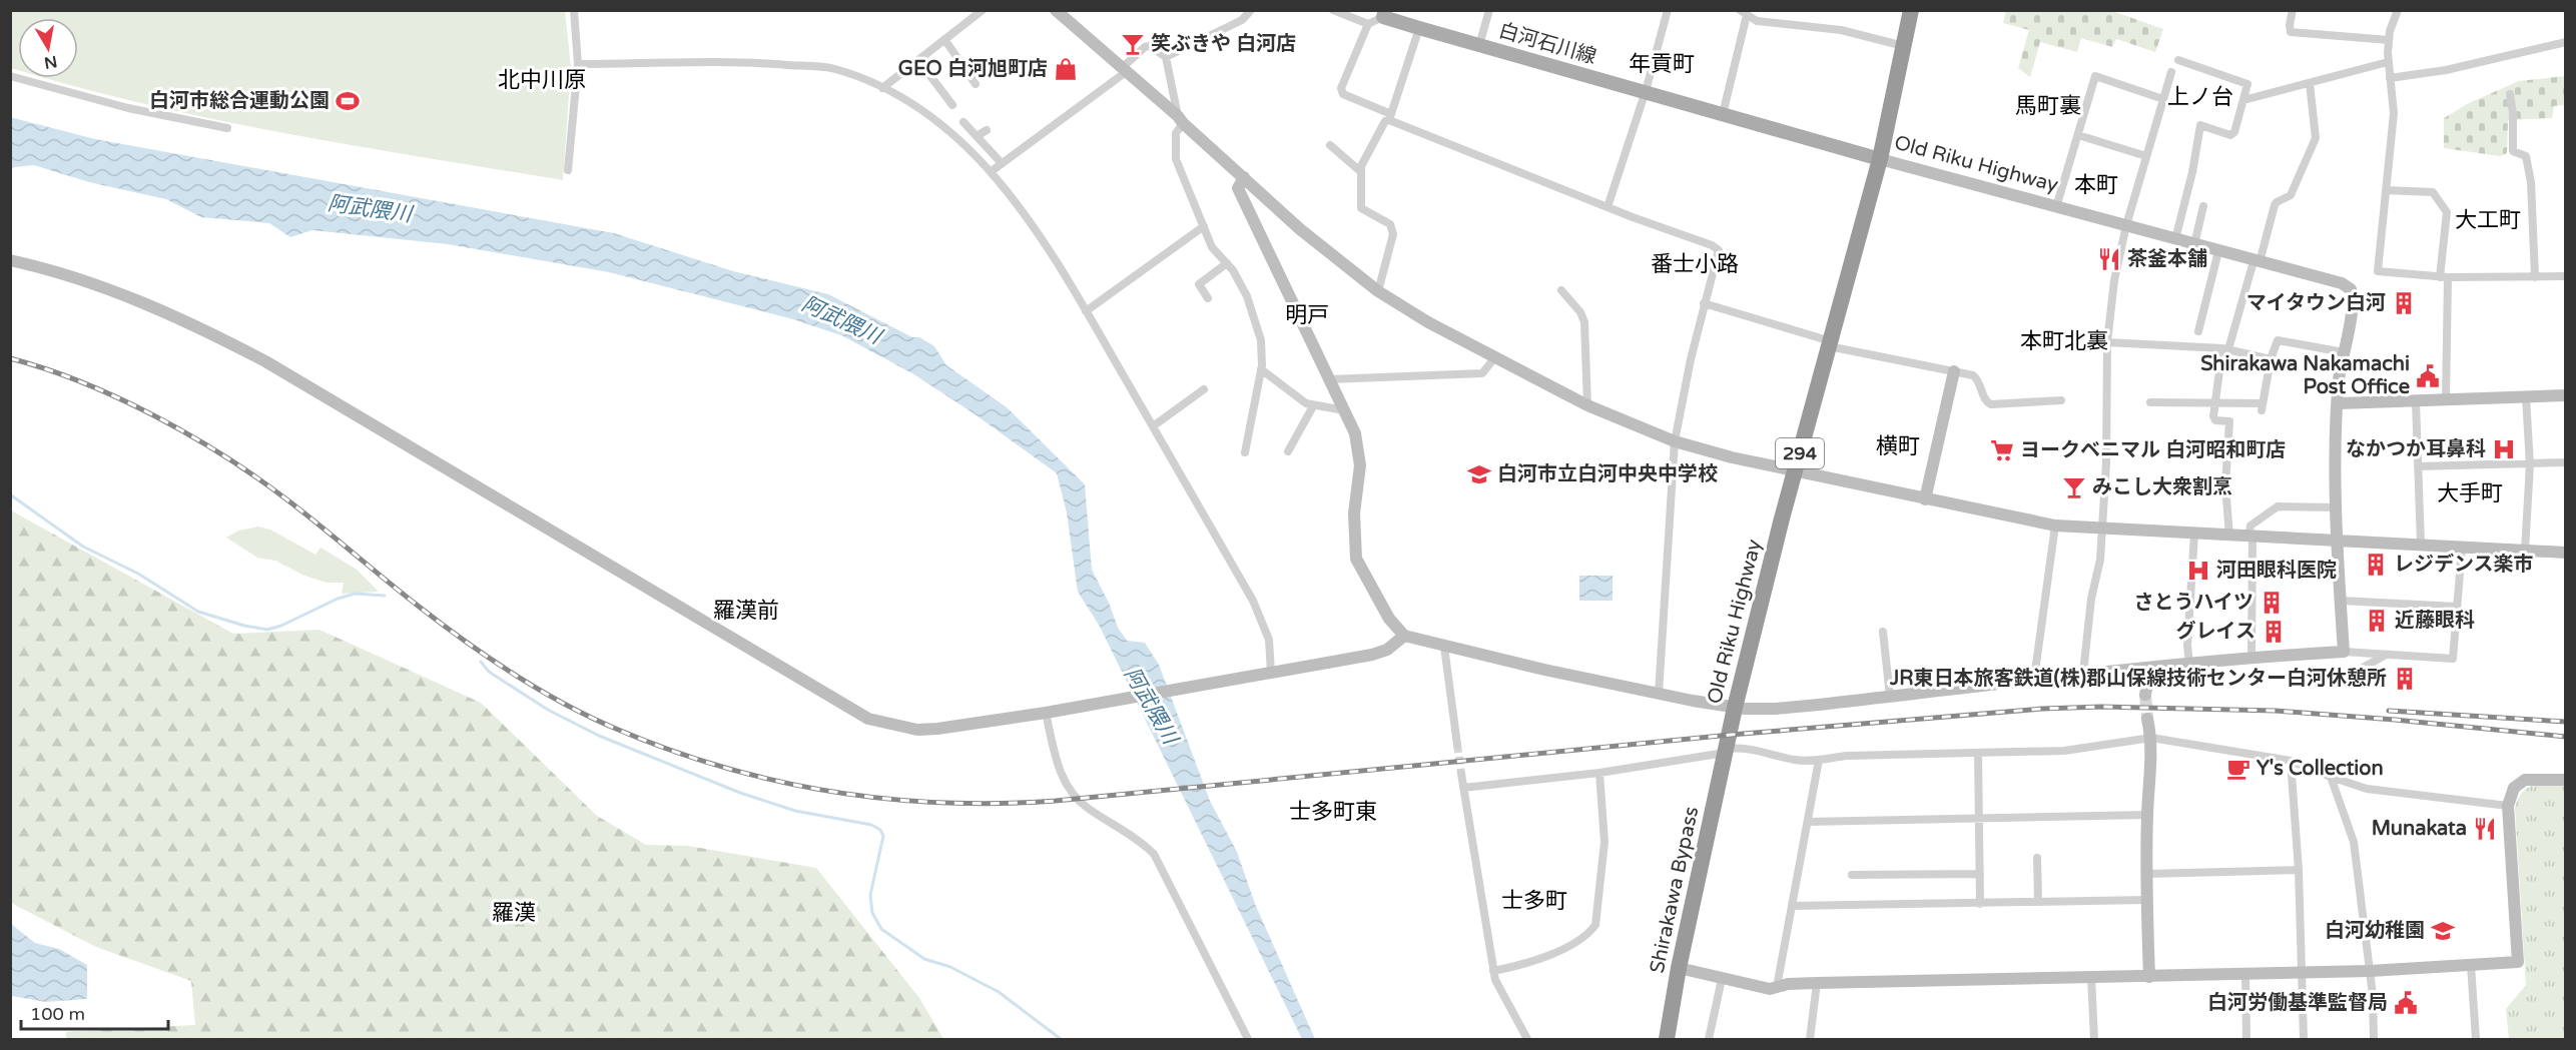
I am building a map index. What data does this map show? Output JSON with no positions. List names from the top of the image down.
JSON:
{
  "streets": {
    "highway": ["Old Riku Highway", "294", "Shirakawa Bypass"],
    "main road": ["白河石川線"]
  },
  "crossings": [
    ["白河石川線", "Old Riku Highway"],
    ["白河石川線", "294"],
    ["Old Riku Highway", "294"],
    ["Old Riku Highway", "Shirakawa Bypass"]
  ],
  "districts": [
    "年貢町",
    "北中川原",
    "上ノ台",
    "馬町裏",
    "本町",
    "大工町",
    "番士小路",
    "明戸",
    "本町北裏",
    "横町",
    "大手町",
    "羅漢前",
    "士多町東",
    "士多町",
    "羅漢"
  ],
  "water": ["阿武隈川"],
  "places": {
    "bar": ["笑ぶきや 白河店", "みこし大衆割烹"],
    "shop": ["GEO 白河旭町店"],
    "sports": ["白河市総合運動公園"],
    "restaurant": ["茶釜本舗", "Munakata"],
    "building": [
      "マイタウン白河",
      "レジデンス楽市",
      "さとうハイツ",
      "近藤眼科",
      "グレイス",
      "JR東日本旅客鉄道(株)郡山保線技術センター白河休憩所"
    ],
    "public building": ["Shirakawa Nakamachi Post Office", "白河労働基準監督局"],
    "hospital": ["なかつか耳鼻科", "河田眼科医院"],
    "supermarket": ["ヨークベニマル 白河昭和町店"],
    "school or university": ["白河市立白河中央中学校", "白河幼稚園"],
    "cafe": ["Y's Collection"]
  },
  "scale_bar": "100 m",
  "north": "bottom"
}
